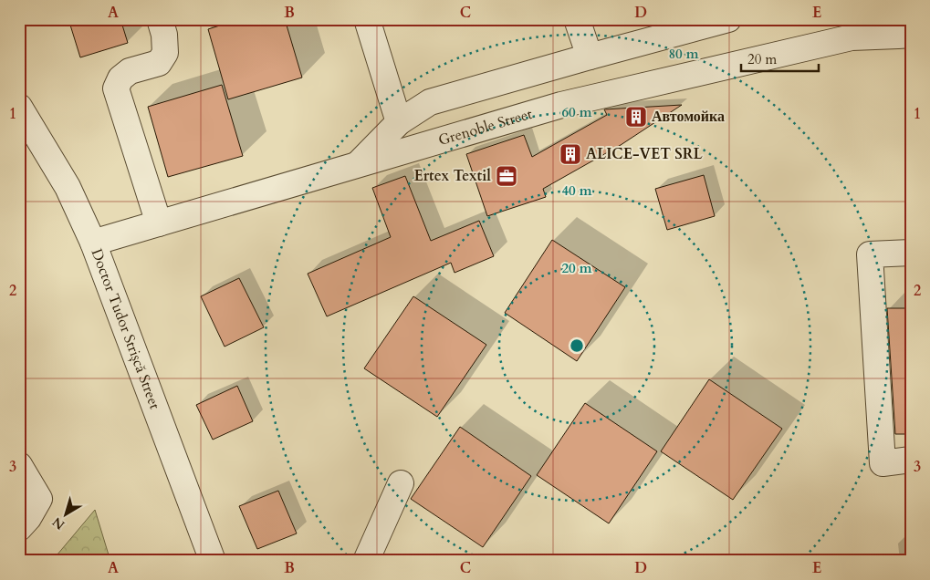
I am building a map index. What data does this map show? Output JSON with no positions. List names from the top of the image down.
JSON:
{
  "streets": {
    "street": ["Grenoble Street", "Doctor Tudor Strișcă Street"]
  },
  "crossings": [
    ["Grenoble Street", "Doctor Tudor Strișcă Street"]
  ],
  "places": {
    "building": ["Автомойка", "ALICE-VET SRL"],
    "office": ["Ertex Textil"]
  },
  "scale_bar": "20 m",
  "north": "bottom left",
  "grid": {
    "columns": [
      "A",
      "B",
      "C",
      "D",
      "E"
    ],
    "rows": ["1", "2", "3"]
  },
  "rings": [
    "80 m",
    "60 m",
    "40 m",
    "20 m"
  ]
}
